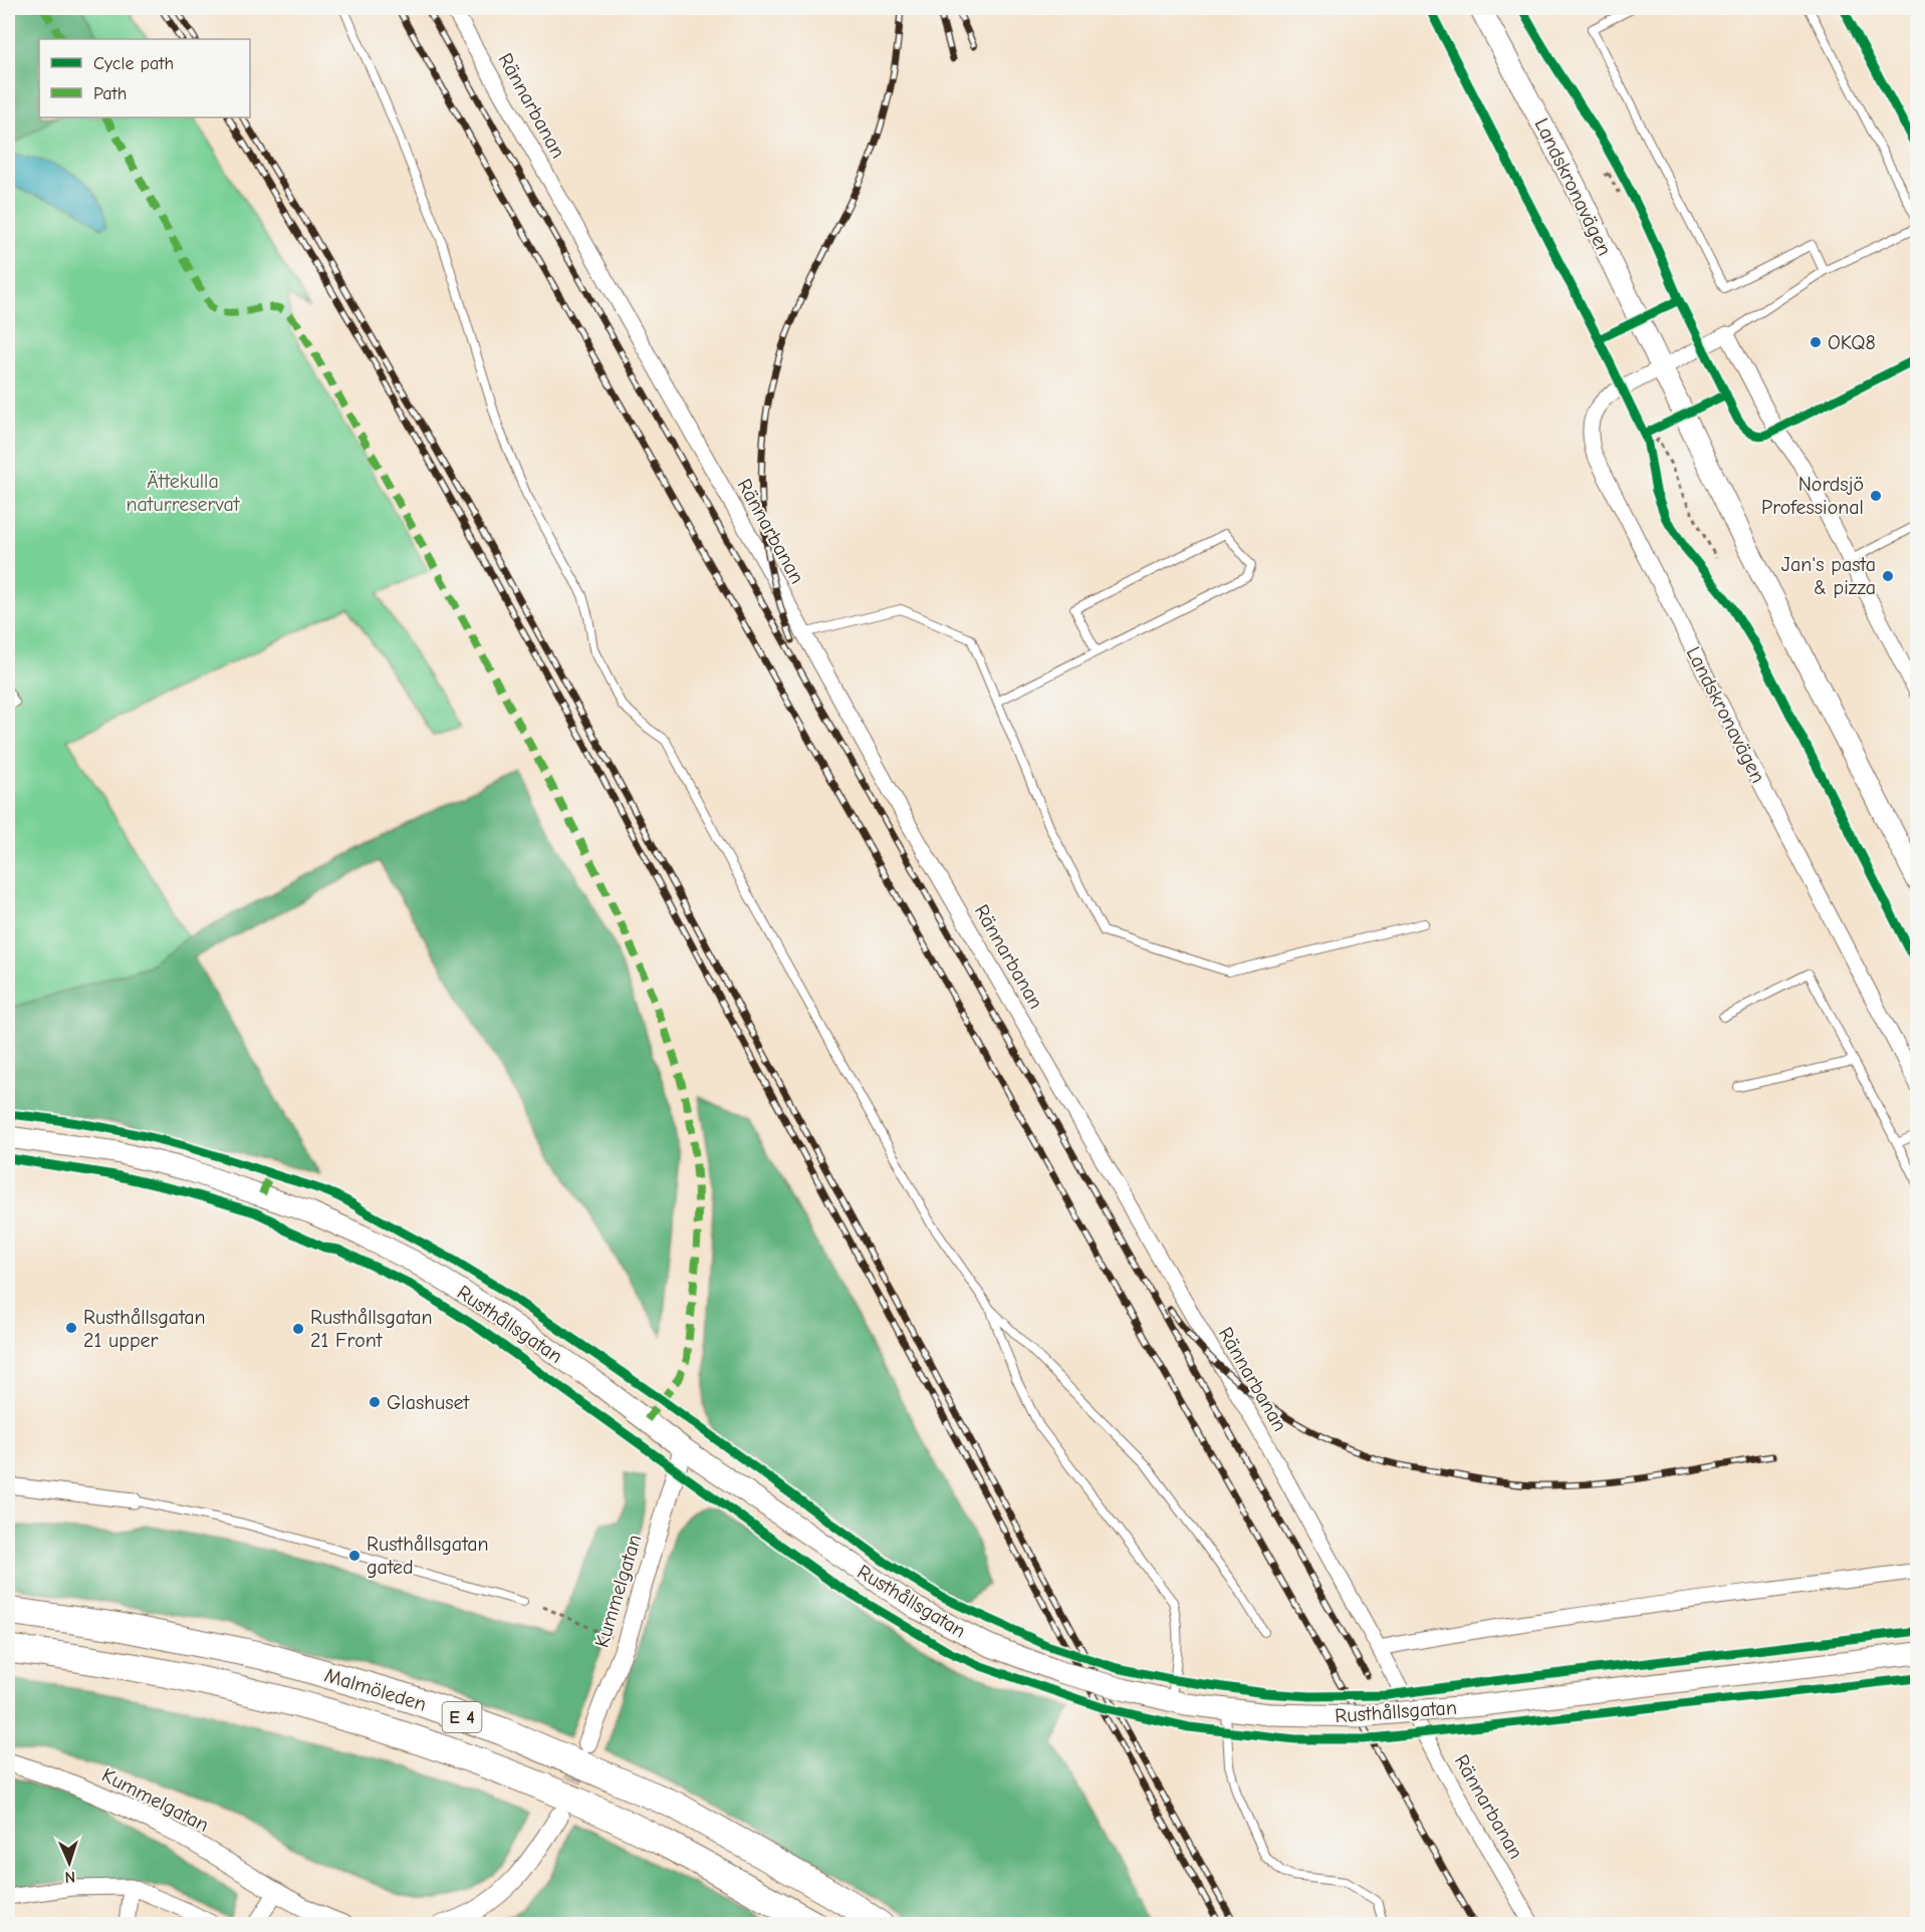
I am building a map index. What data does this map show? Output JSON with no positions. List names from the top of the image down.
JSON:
{
  "streets": {
    "highway": ["Malmöleden", "E 4"],
    "main road": ["Landskronavägen", "Rusthållsgatan"],
    "street": ["Rännarbanan", "Kummelgatan"]
  },
  "crossings": [
    ["Rusthållsgatan", "Kummelgatan"]
  ],
  "parks": ["Ättekulla naturreservat"],
  "places": [
    "OKQ8",
    "Nordsjö Professional",
    "Jan's pasta & pizza",
    "Rusthållsgatan 21 upper",
    "Rusthållsgatan 21 Front",
    "Glashuset",
    "Rusthållsgatan gated"
  ],
  "legend": ["Cycle path", "Path"],
  "north": "bottom"
}
